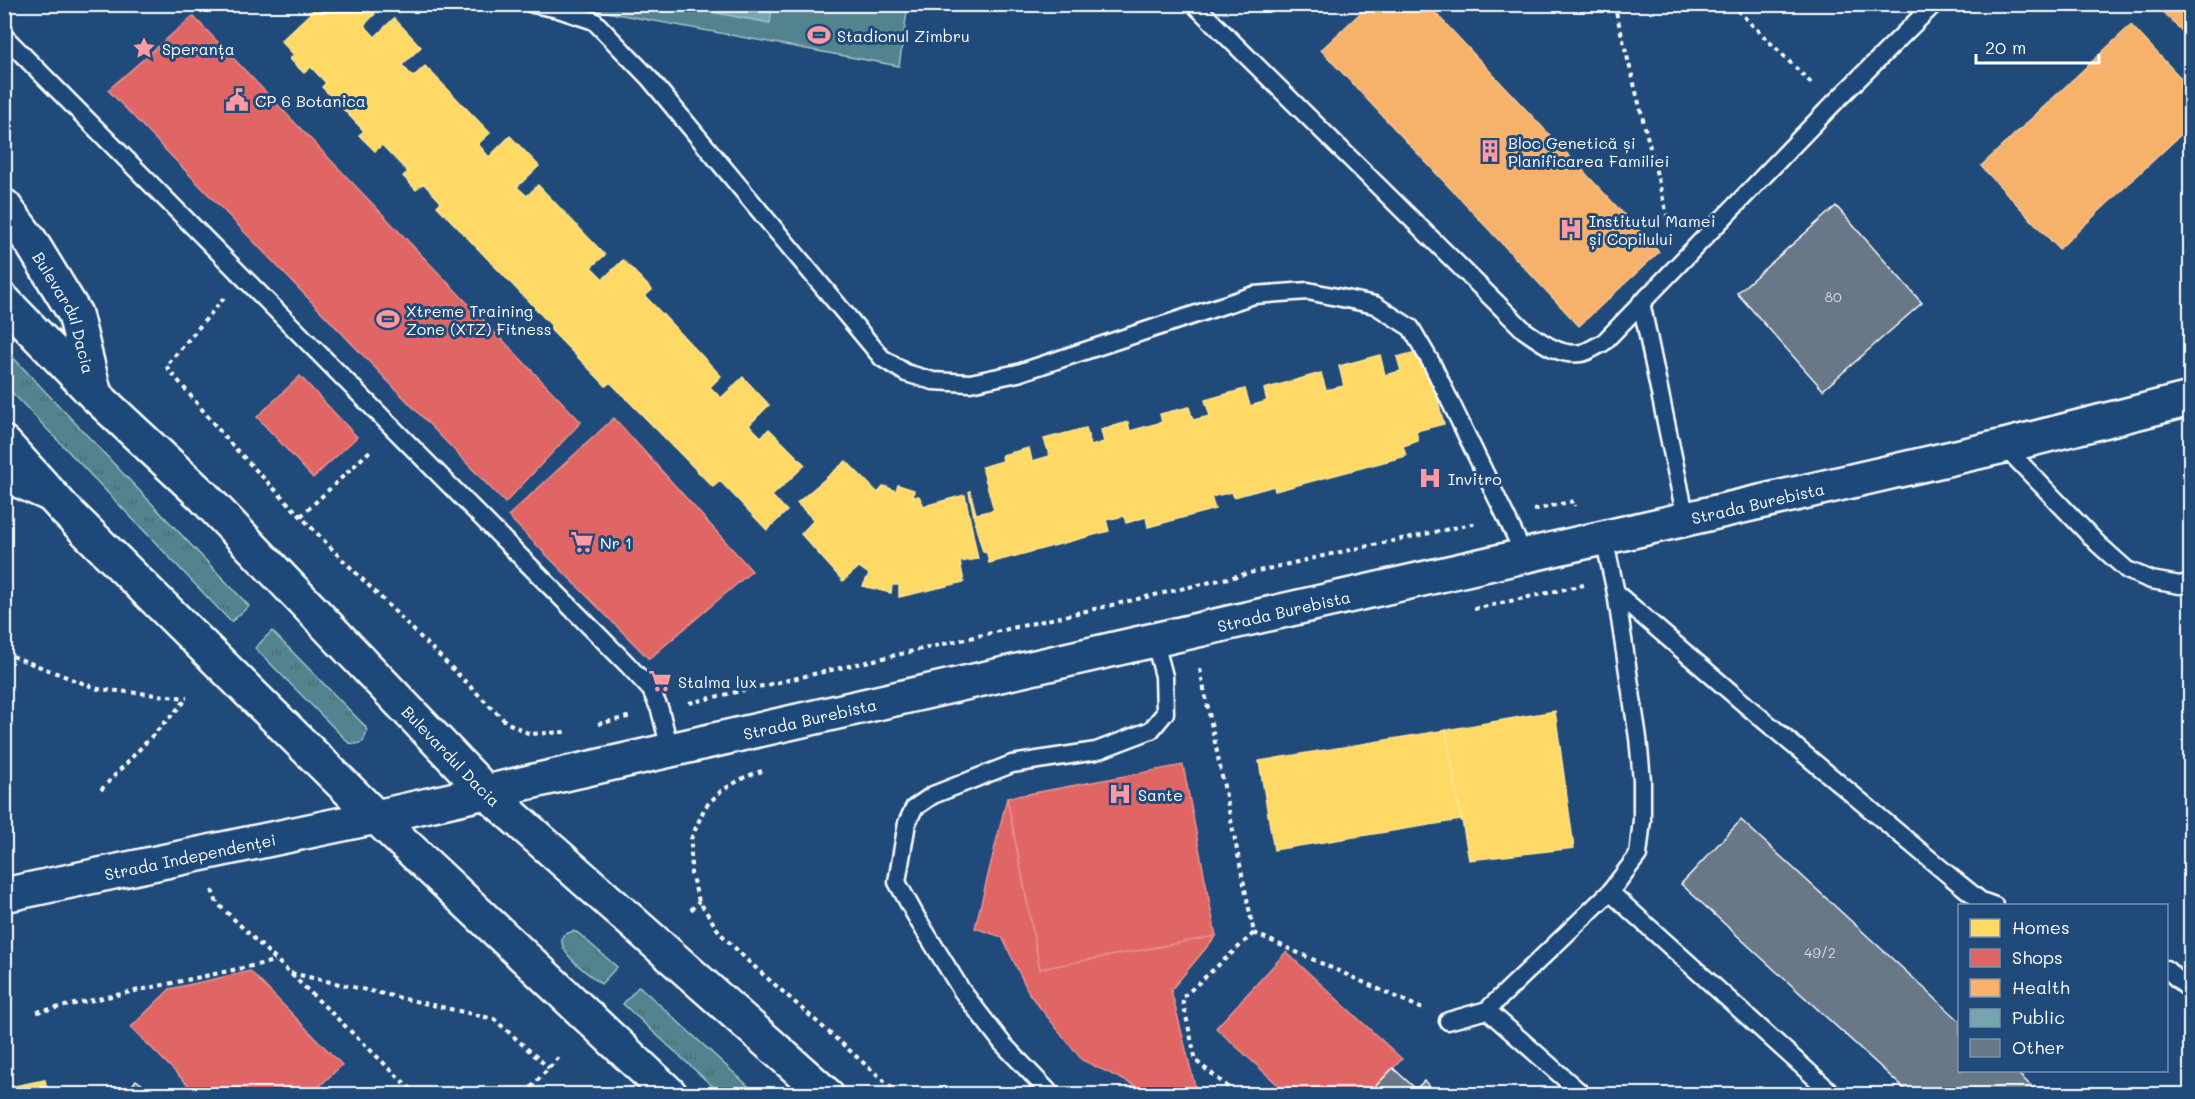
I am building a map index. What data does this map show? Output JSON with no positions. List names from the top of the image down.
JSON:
{
  "streets": {
    "main road": ["Bulevardul Dacia", "Strada Burebista", "Strada Independenței"]
  },
  "crossings": [
    ["Bulevardul Dacia", "Strada Burebista"],
    ["Strada Burebista", "Strada Independenței"]
  ],
  "places": {
    "sports": ["Stadionul Zimbru", "Xtreme Training Zone (XTZ) Fitness"],
    "place": ["Speranța"],
    "public building": ["CP 6 Botanica"],
    "building": ["Bloc Genetică și Planificarea Familiei"],
    "hospital": ["Institutul Mamei și Copilului", "Invitro", "Sante"],
    "supermarket": ["Nr 1", "Stalma lux"]
  },
  "house_numbers": ["80", "49/2"],
  "legend": [
    "Homes",
    "Shops",
    "Health",
    "Public",
    "Other"
  ],
  "scale_bar": "20 m"
}
